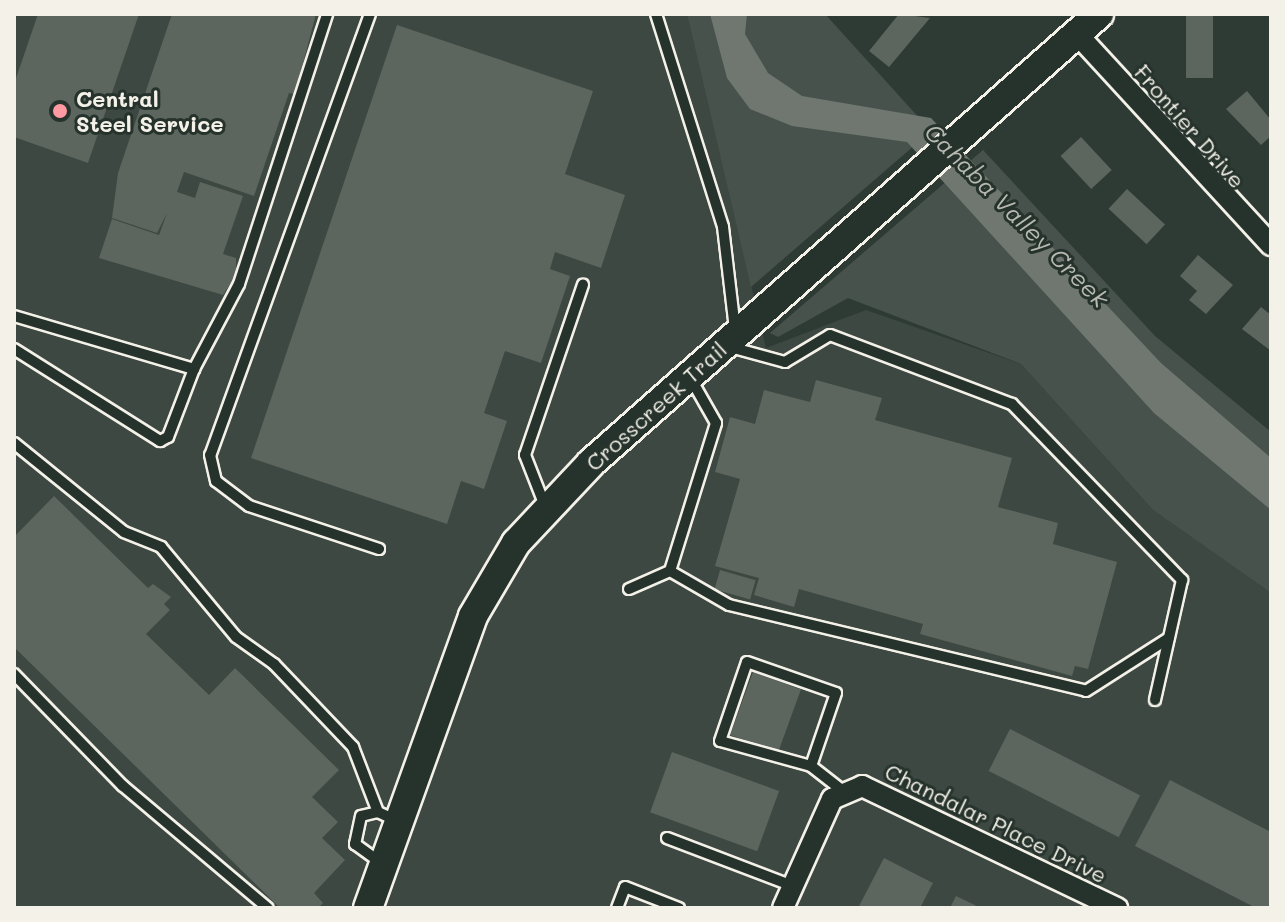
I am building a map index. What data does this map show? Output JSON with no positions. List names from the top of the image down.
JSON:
{
  "streets": {
    "street": ["Frontier Drive", "Crosscreek Trail", "Chandalar Place Drive"]
  },
  "crossings": [
    ["Frontier Drive", "Crosscreek Trail"]
  ],
  "water": ["Cahaba Valley Creek"],
  "places": ["Central Steel Service"]
}
